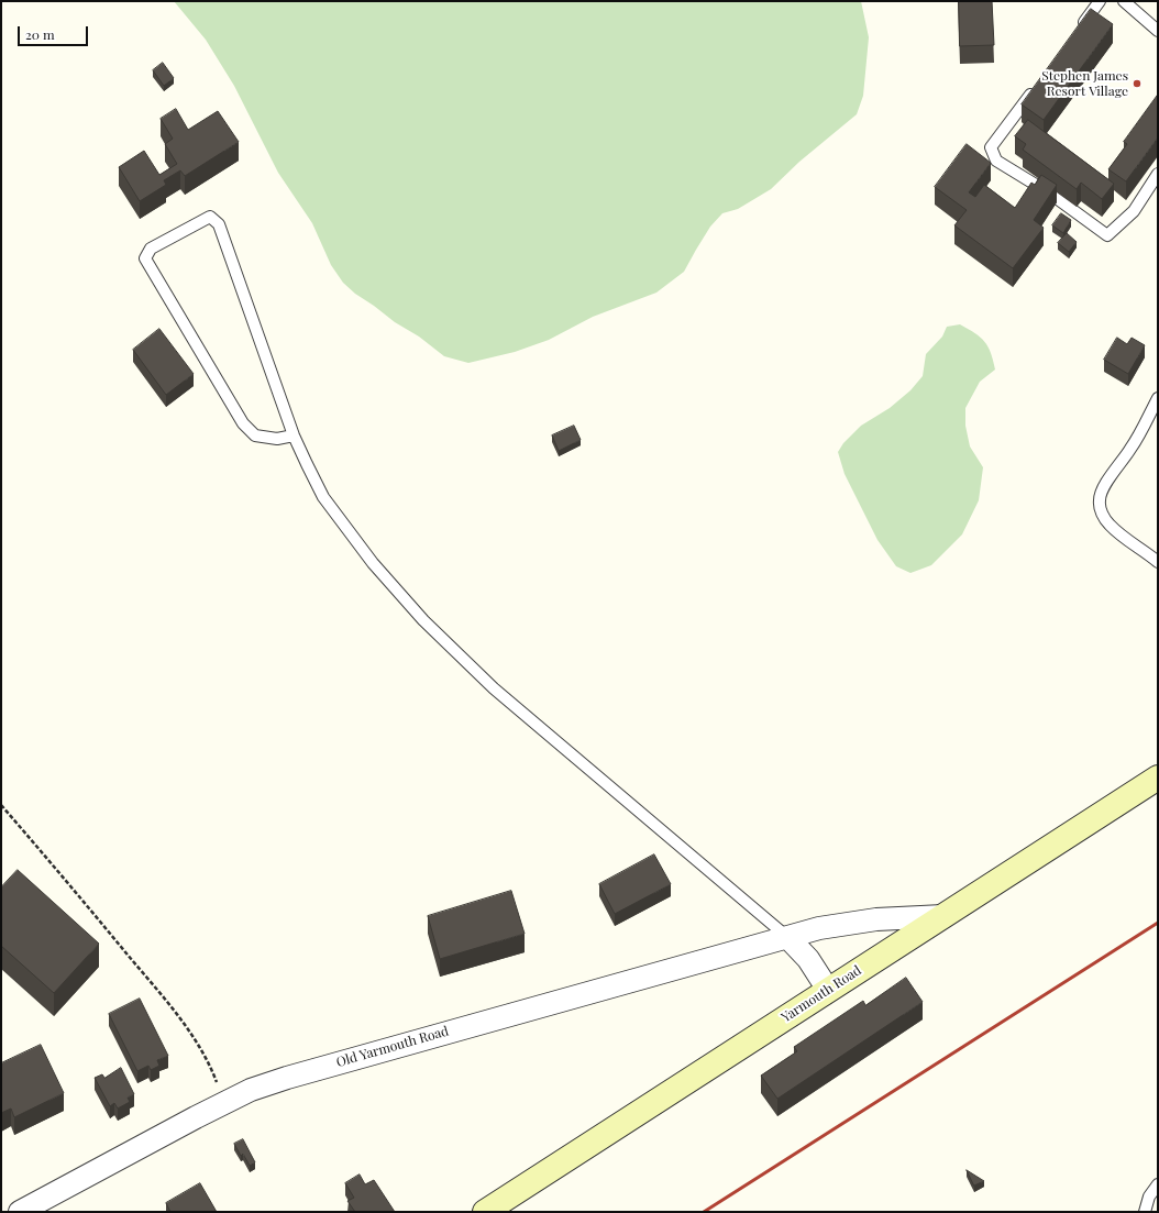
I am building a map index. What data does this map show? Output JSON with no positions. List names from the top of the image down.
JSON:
{
  "streets": {
    "main road": ["Yarmouth Road"],
    "street": ["Old Yarmouth Road"]
  },
  "crossings": [
    ["Yarmouth Road", "Old Yarmouth Road"]
  ],
  "places": ["Stephen James Resort Village"],
  "scale_bar": "20 m"
}
